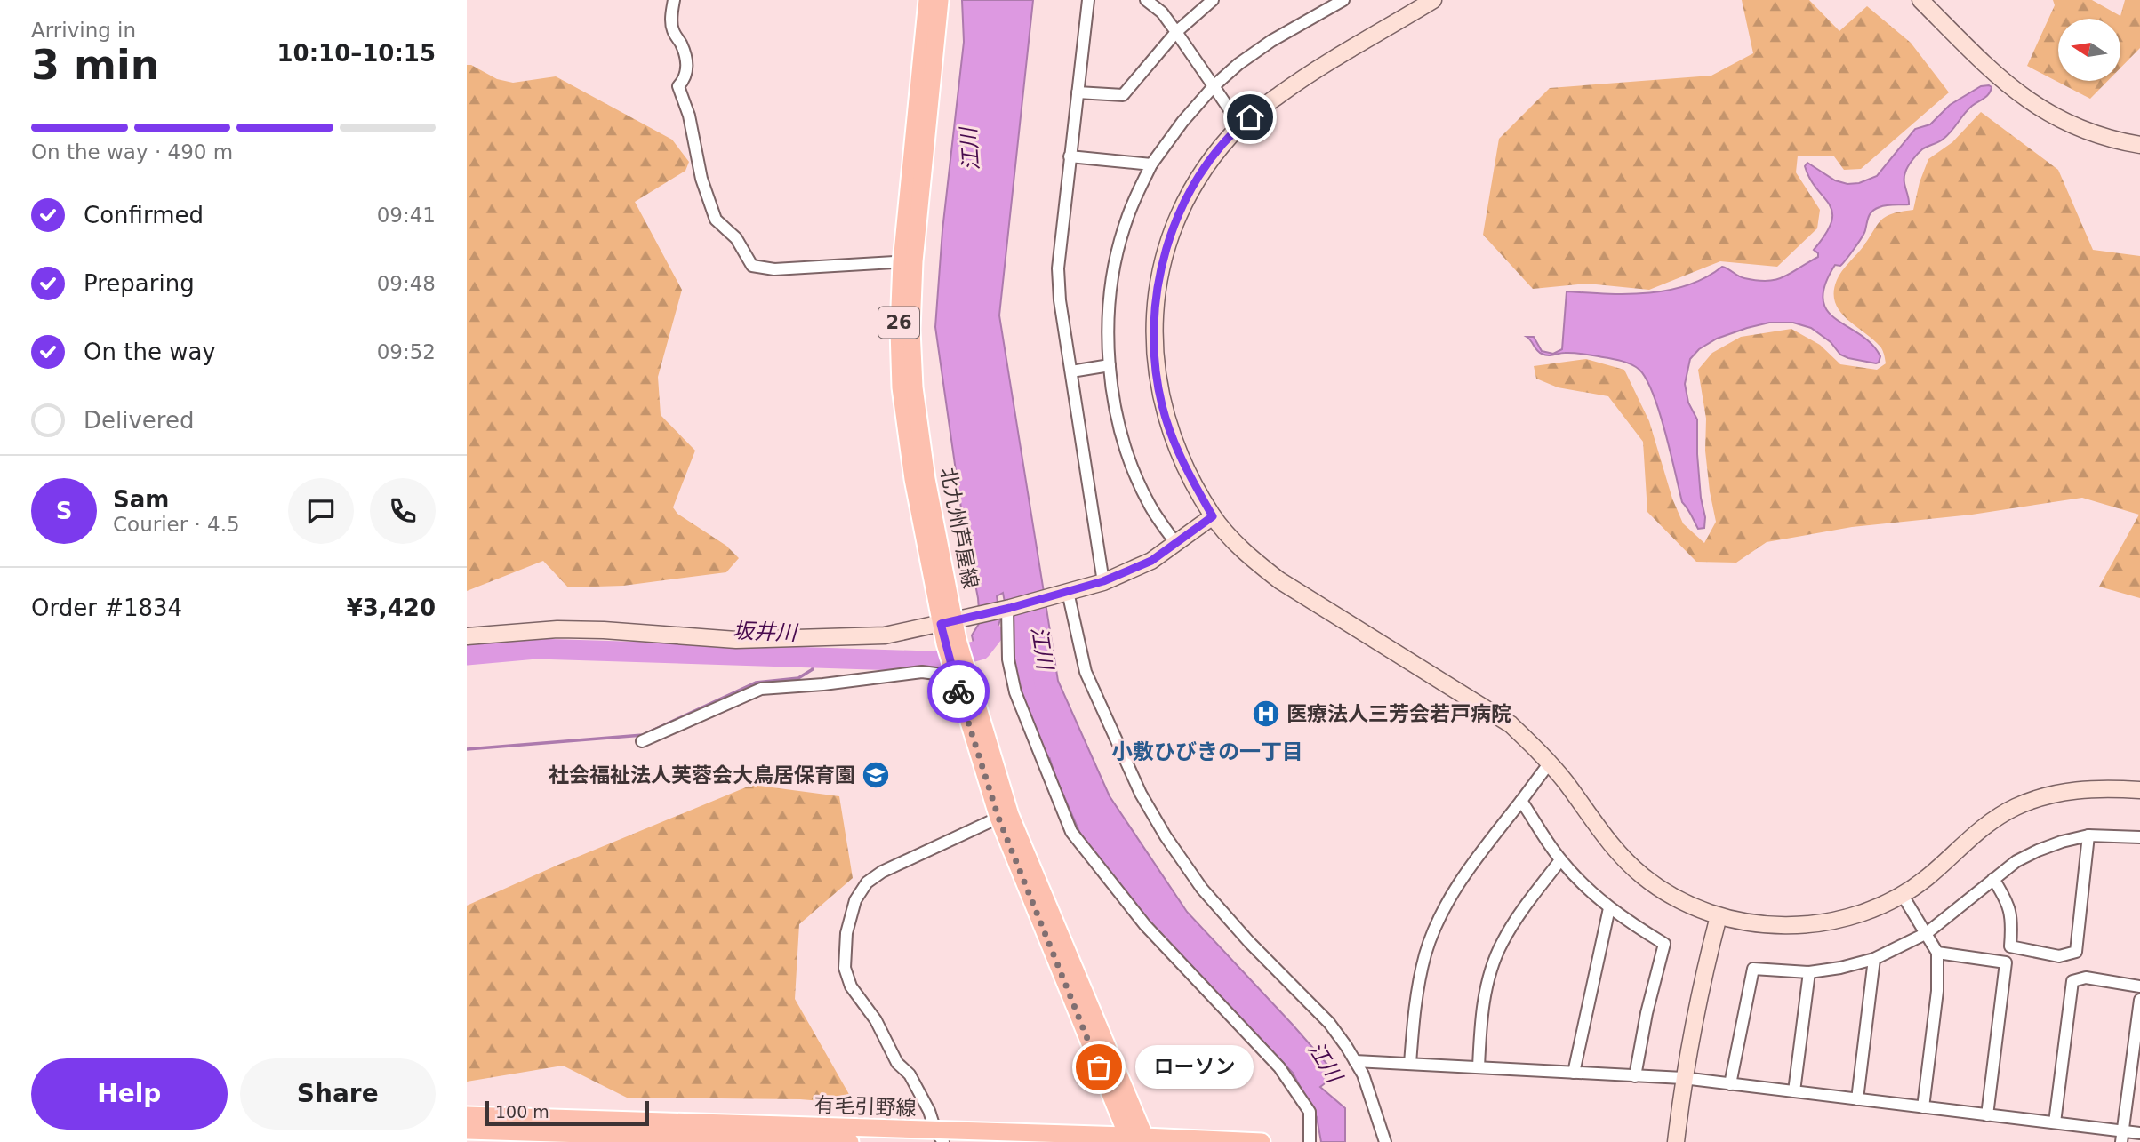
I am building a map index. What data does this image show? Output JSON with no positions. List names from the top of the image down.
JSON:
{
  "streets": {
    "main road": ["26", "北九州芦屋線", "有毛引野線"]
  },
  "crossings": [
    ["北九州芦屋線", "有毛引野線"]
  ],
  "districts": ["小敷ひびきの一丁目"],
  "water": ["江川", "坂井川"],
  "places": {
    "hospital": ["医療法人三芳会若戸病院"],
    "school or university": ["社会福祉法人芙蓉会大鳥居保育園"],
    "other": ["ローソン"]
  },
  "scale_bar": "100 m",
  "north": "left",
  "page": {
    "heading": ["3 min", "Arriving in", "10:10–10:15"],
    "panel": [
      "Sam",
      "Courier · 4.5",
      "Order #1834",
      "¥3,420"
    ],
    "bar": "On the way · 490 m",
    "list": [
      ["Confirmed", "09:41"],
      ["Preparing", "09:48"],
      ["On the way", "09:52"],
      "Delivered"
    ],
    "round": "S",
    "bubble": "ローソン",
    "buttons": ["Help", "Share"],
    "scale": "100 m"
  }
}
